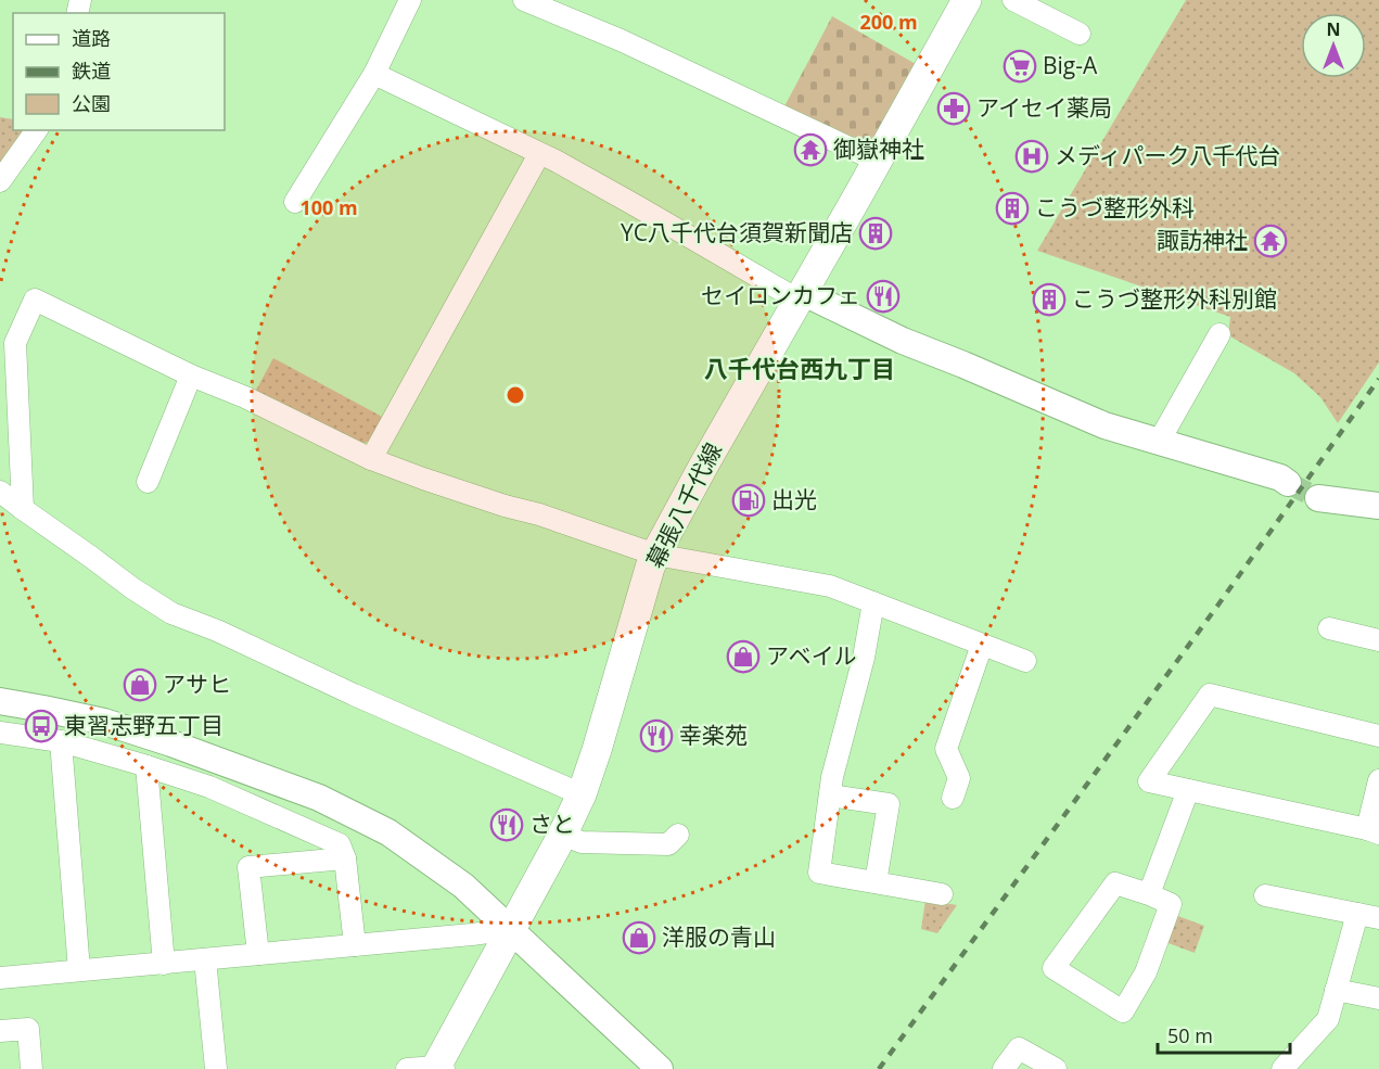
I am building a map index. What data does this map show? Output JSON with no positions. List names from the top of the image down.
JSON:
{
  "streets": {
    "main road": ["幕張八千代線"]
  },
  "districts": ["八千代台西九丁目"],
  "places": {
    "supermarket": ["Big-A"],
    "pharmacy": ["アイセイ薬局"],
    "temple": ["御嶽神社", "諏訪神社"],
    "hospital": ["メディパーク八千代台"],
    "building": ["こうづ整形外科", "YC八千代台須賀新聞店", "こうづ整形外科別館"],
    "restaurant": ["セイロンカフェ", "幸楽苑", "さと"],
    "fuel station": ["出光"],
    "shop": ["アベイル", "アサヒ", "洋服の青山"],
    "bus stop": ["東習志野五丁目"]
  },
  "legend": ["道路", "鉄道", "公園"],
  "scale_bar": "50 m",
  "north": "top",
  "rings": ["200 m", "100 m"]
}
